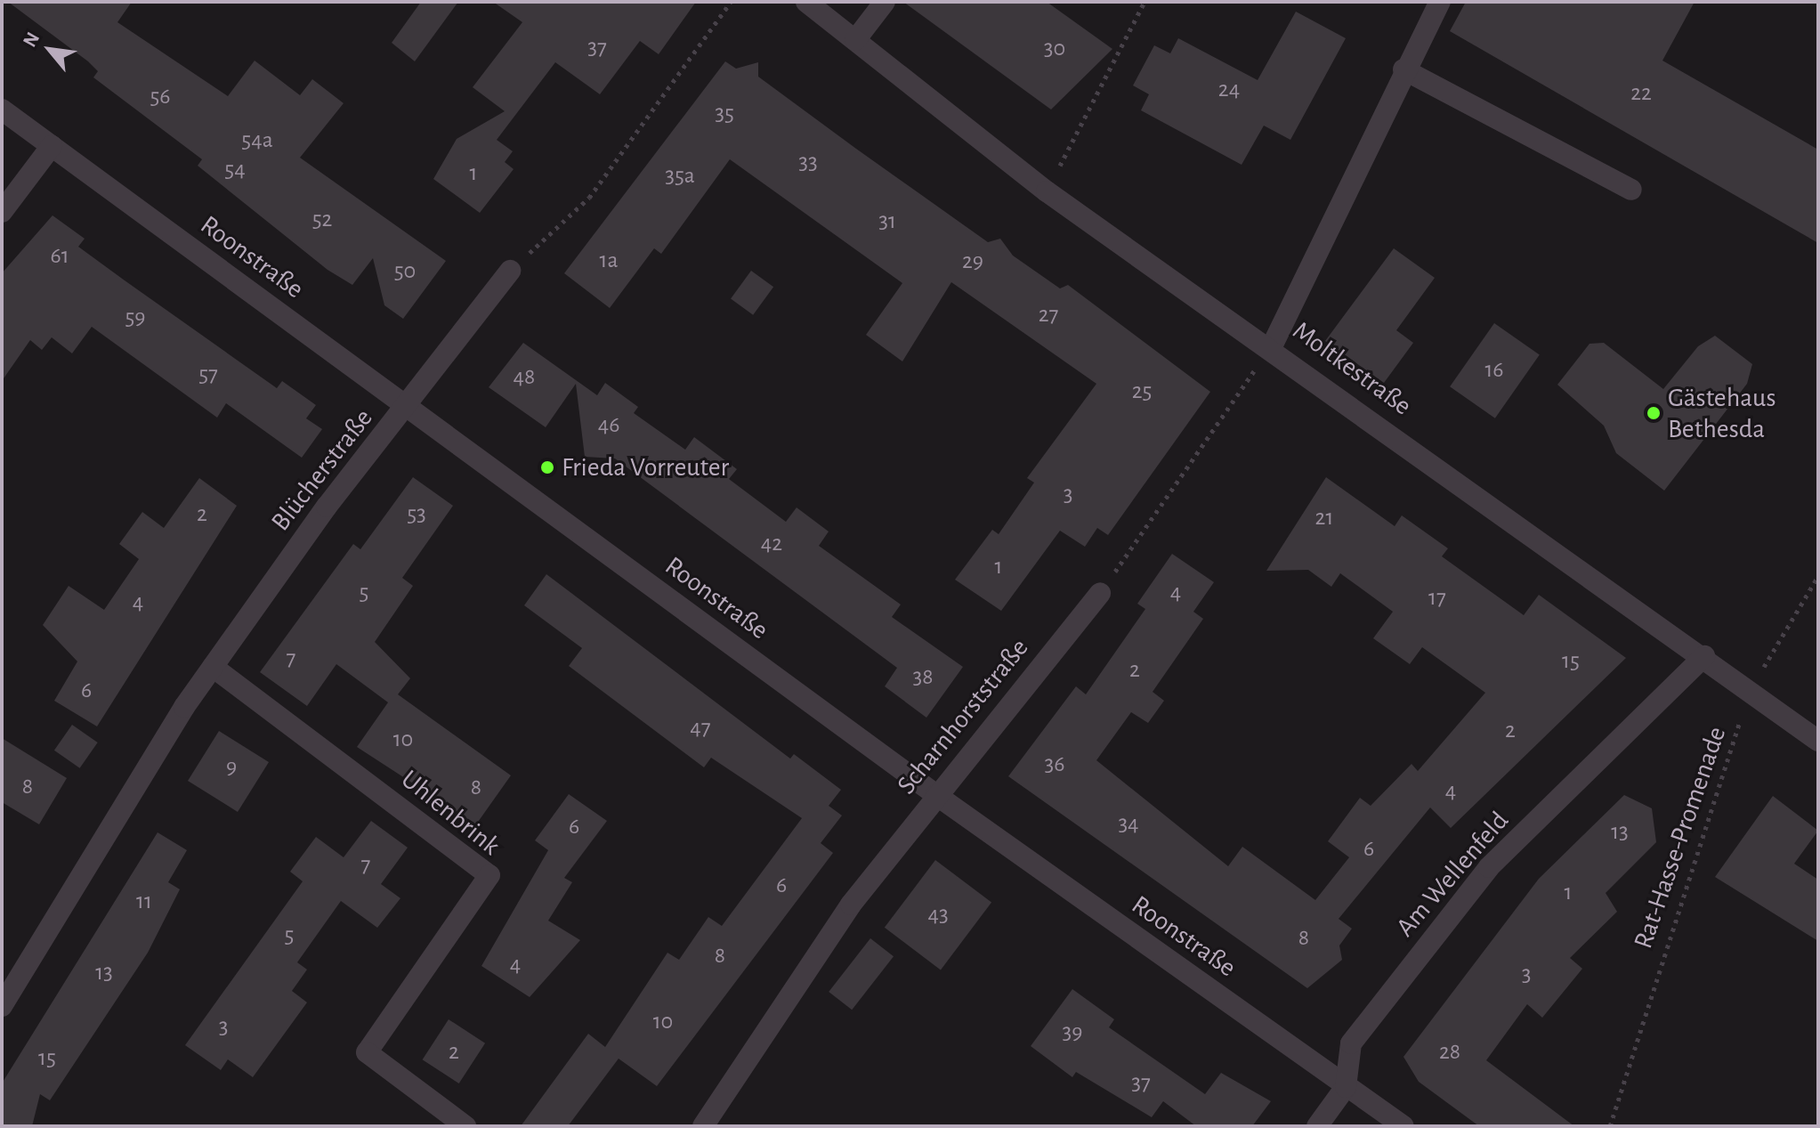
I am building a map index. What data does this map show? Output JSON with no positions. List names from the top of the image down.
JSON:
{
  "streets": {
    "street": [
      "Roonstraße",
      "Moltkestraße",
      "Blücherstraße",
      "Scharnhorststraße",
      "Uhlenbrink",
      "Am Wellenfeld"
    ],
    "path": ["Rat-Hasse-Promenade"]
  },
  "crossings": [
    ["Roonstraße", "Blücherstraße"],
    ["Roonstraße", "Scharnhorststraße"],
    ["Roonstraße", "Am Wellenfeld"],
    ["Moltkestraße", "Rat-Hasse-Promenade"],
    ["Moltkestraße", "Am Wellenfeld"],
    ["Blücherstraße", "Uhlenbrink"]
  ],
  "places": ["Gästehaus Bethesda", "Frieda Vorreuter"],
  "house_numbers": [
    "37",
    "30",
    "24",
    "22",
    "56",
    "35",
    "54a",
    "33",
    "54",
    "1",
    "35a",
    "52",
    "31",
    "61",
    "1a",
    "29",
    "50",
    "27",
    "59",
    "16",
    "57",
    "48",
    "25",
    "46",
    "3",
    "2",
    "53",
    "21",
    "42",
    "1",
    "5",
    "4",
    "17",
    "4",
    "7",
    "15",
    "2",
    "38",
    "6",
    "47",
    "2",
    "10",
    "36",
    "9",
    "8",
    "8",
    "4",
    "34",
    "6",
    "13",
    "6",
    "7",
    "6",
    "1",
    "11",
    "43",
    "5",
    "8",
    "8",
    "4",
    "13",
    "3",
    "10",
    "3",
    "39",
    "2",
    "28",
    "15",
    "37"
  ],
  "north": "top left"
}
